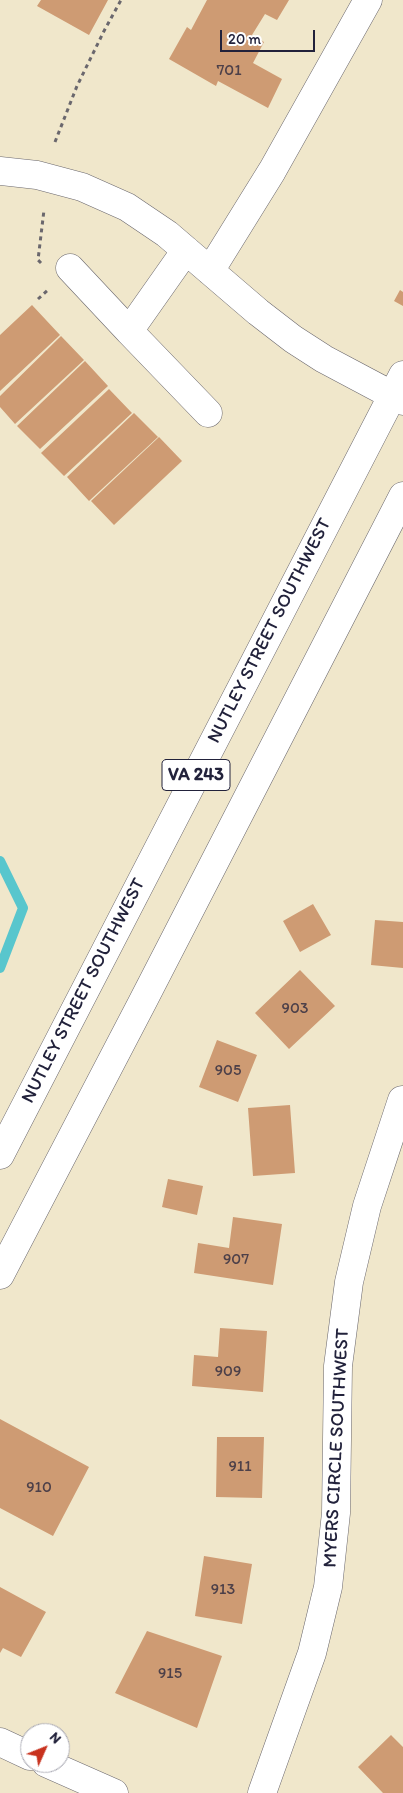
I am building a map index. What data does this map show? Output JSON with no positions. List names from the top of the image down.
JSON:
{
  "streets": {
    "main road": ["NUTLEY STREET SOUTHWEST", "VA 243", "MYERS CIRCLE SOUTHWEST"]
  },
  "house_numbers": [
    "701",
    "903",
    "905",
    "907",
    "909",
    "911",
    "910",
    "913",
    "915"
  ],
  "scale_bar": "20 m",
  "north": "top right"
}
